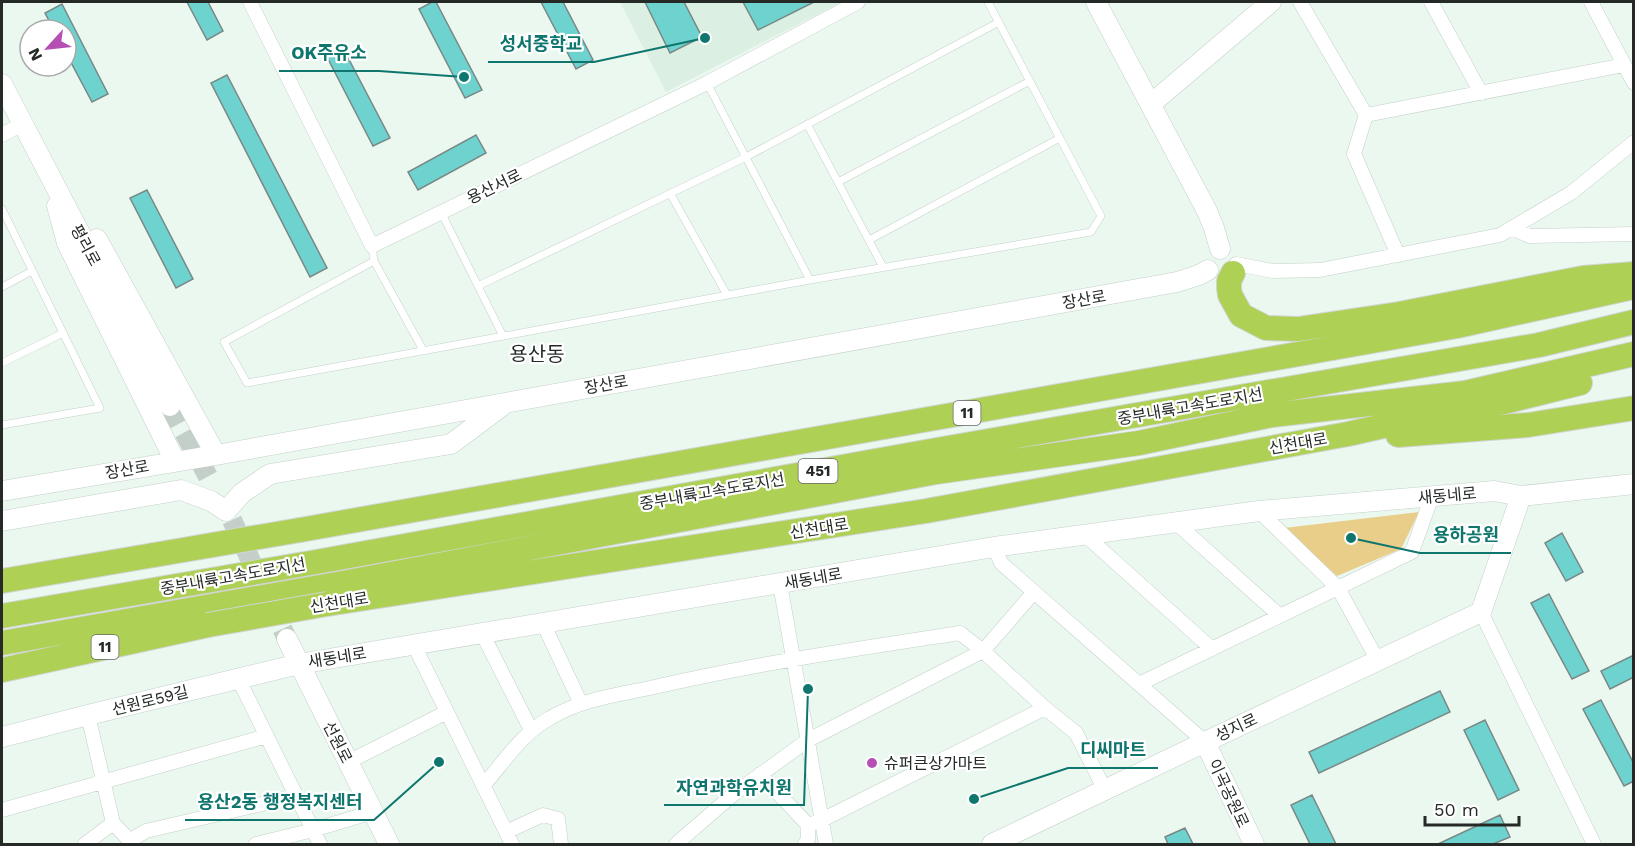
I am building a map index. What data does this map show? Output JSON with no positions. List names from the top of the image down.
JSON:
{
  "streets": {
    "highway": [
      "중부내륙고속도로지선",
      "11",
      "신천대로",
      "451"
    ],
    "street": [
      "용산서로",
      "평리로",
      "장산로",
      "새동네로",
      "선원로59길",
      "성지로",
      "선원로",
      "이곡공원로"
    ]
  },
  "crossings": [
    ["새동네로", "선원로59길"],
    ["새동네로", "선원로"],
    ["선원로59길", "선원로"],
    ["성지로", "이곡공원로"]
  ],
  "districts": ["용산동"],
  "places": [
    "성서중학교",
    "OK주유소",
    "용하공원",
    "자연과학유치원",
    "용산2동 행정복지센터",
    "슈퍼큰상가마트",
    "디씨마트"
  ],
  "scale_bar": "50 m",
  "north": "bottom left"
}
